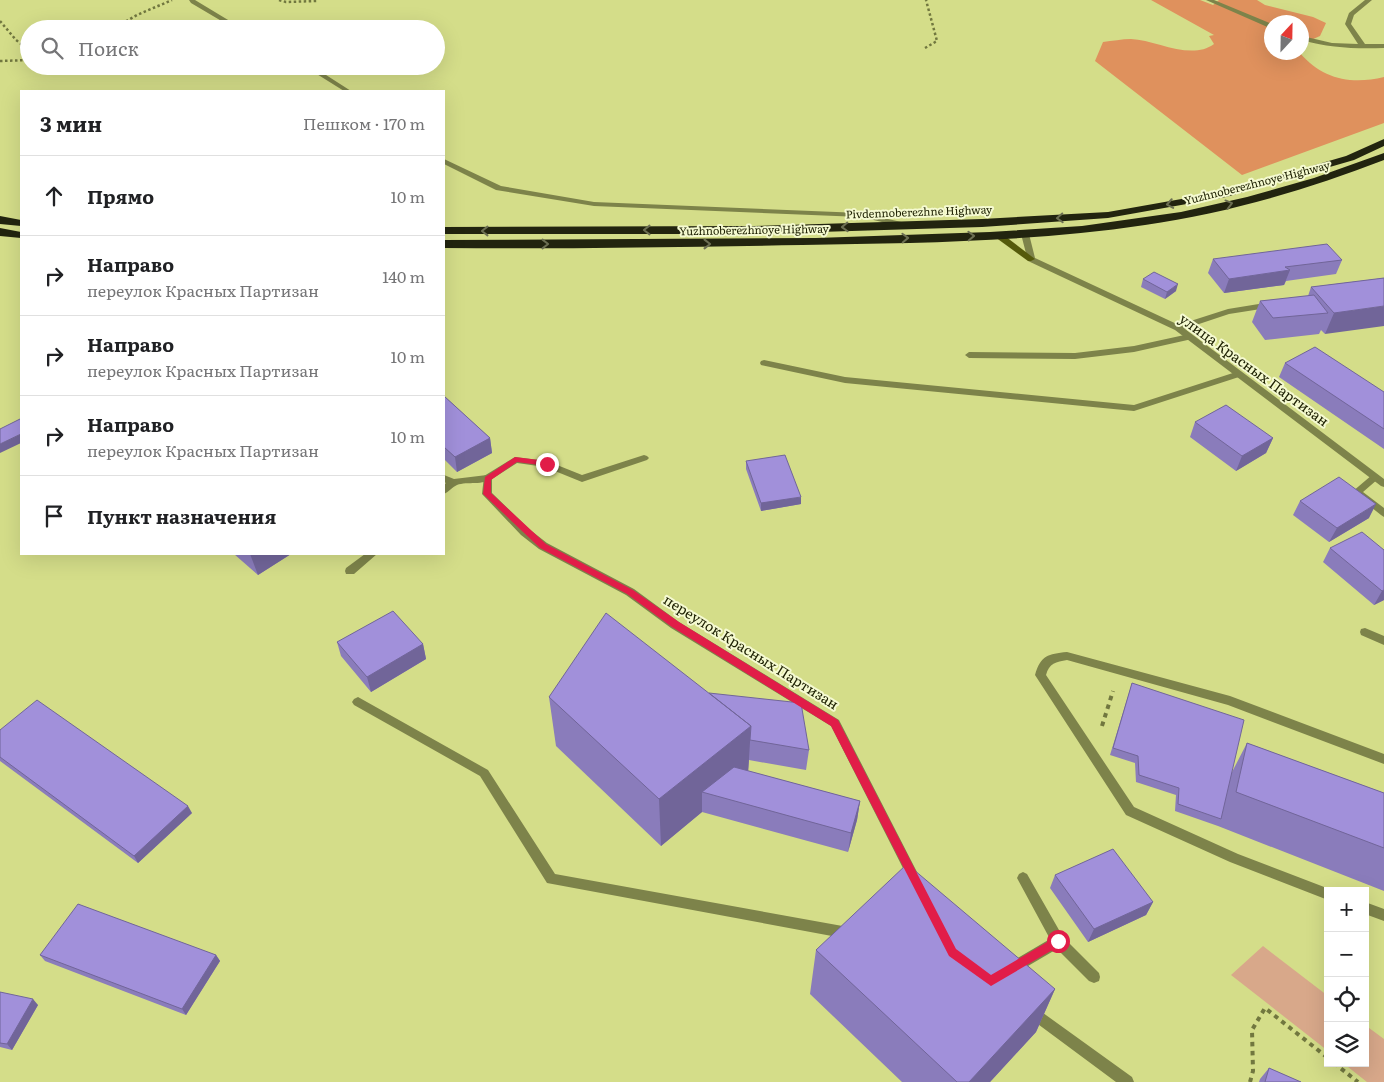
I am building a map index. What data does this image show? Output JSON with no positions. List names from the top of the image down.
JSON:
{
  "streets": {
    "highway": ["Yuzhnoberezhnoye Highway", "Pivdennoberezhne Highway"],
    "street": ["улица Красных Партизан", "переулок Красных Партизан"]
  },
  "one_way": ["Yuzhnoberezhnoye Highway", "Pivdennoberezhne Highway"],
  "north": "top",
  "page": {
    "search": "Поиск",
    "heading": ["3 мин", "Пешком · 170 m"],
    "list": [
      ["Прямо", "10 m"],
      ["Направо", "переулок Красных Партизан", "140 m"],
      ["Направо", "переулок Красных Партизан", "10 m"],
      ["Направо", "переулок Красных Партизан", "10 m"],
      "Пункт назначения"
    ],
    "map_buttons": ["+", "−"]
  }
}
